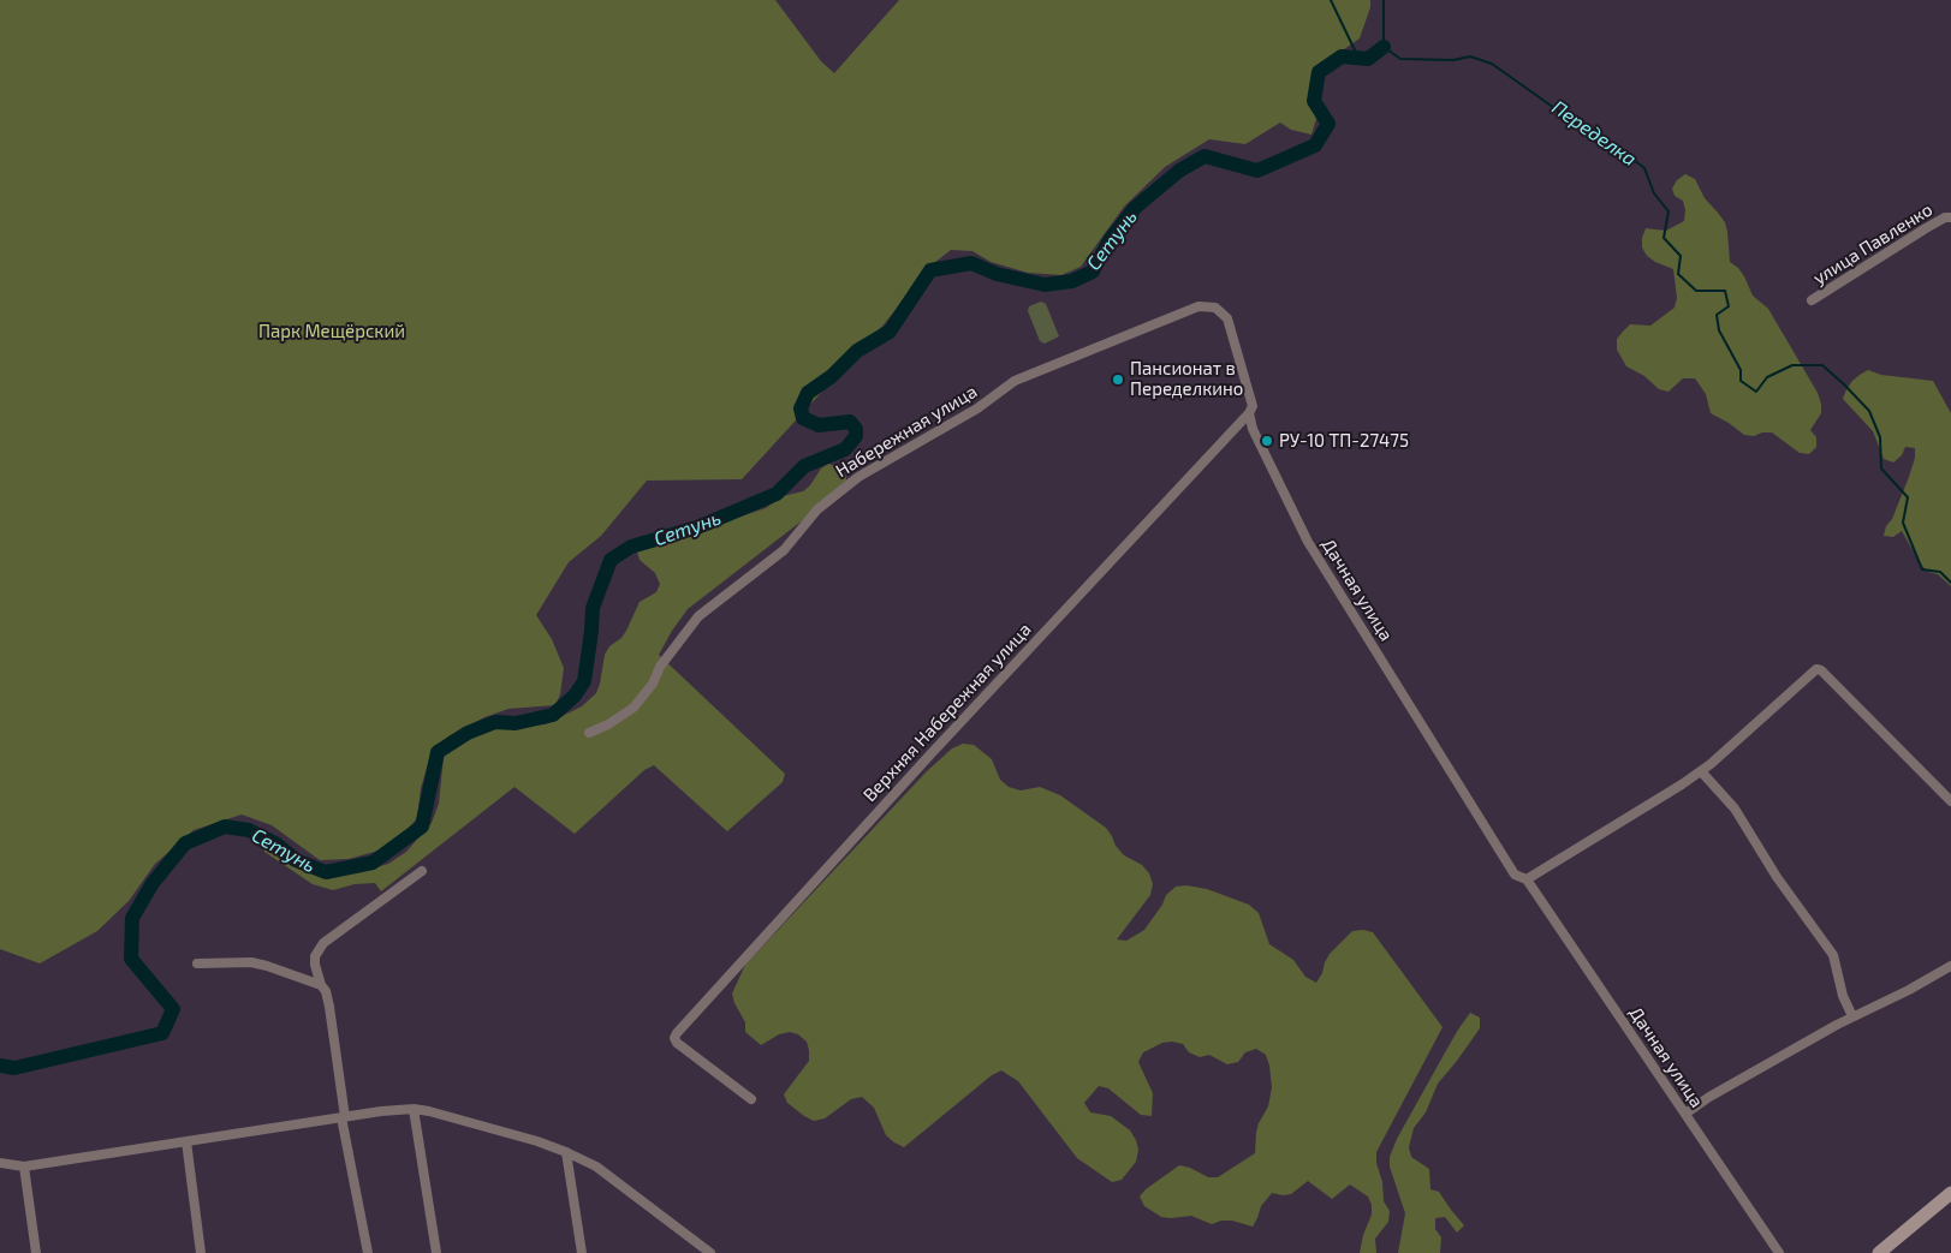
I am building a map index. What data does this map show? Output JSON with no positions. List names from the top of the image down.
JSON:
{
  "streets": {
    "street": [
      "улица Павленко",
      "Набережная улица",
      "Дачная улица",
      "Верхняя Набережная улица"
    ]
  },
  "crossings": [
    ["Набережная улица", "Дачная улица"],
    ["Дачная улица", "Верхняя Набережная улица"]
  ],
  "water": ["Переделка", "Сетунь"],
  "parks": ["Парк Мещёрский"],
  "places": ["Пансионат в Переделкино", "РУ-10 ТП-27475"]
}
